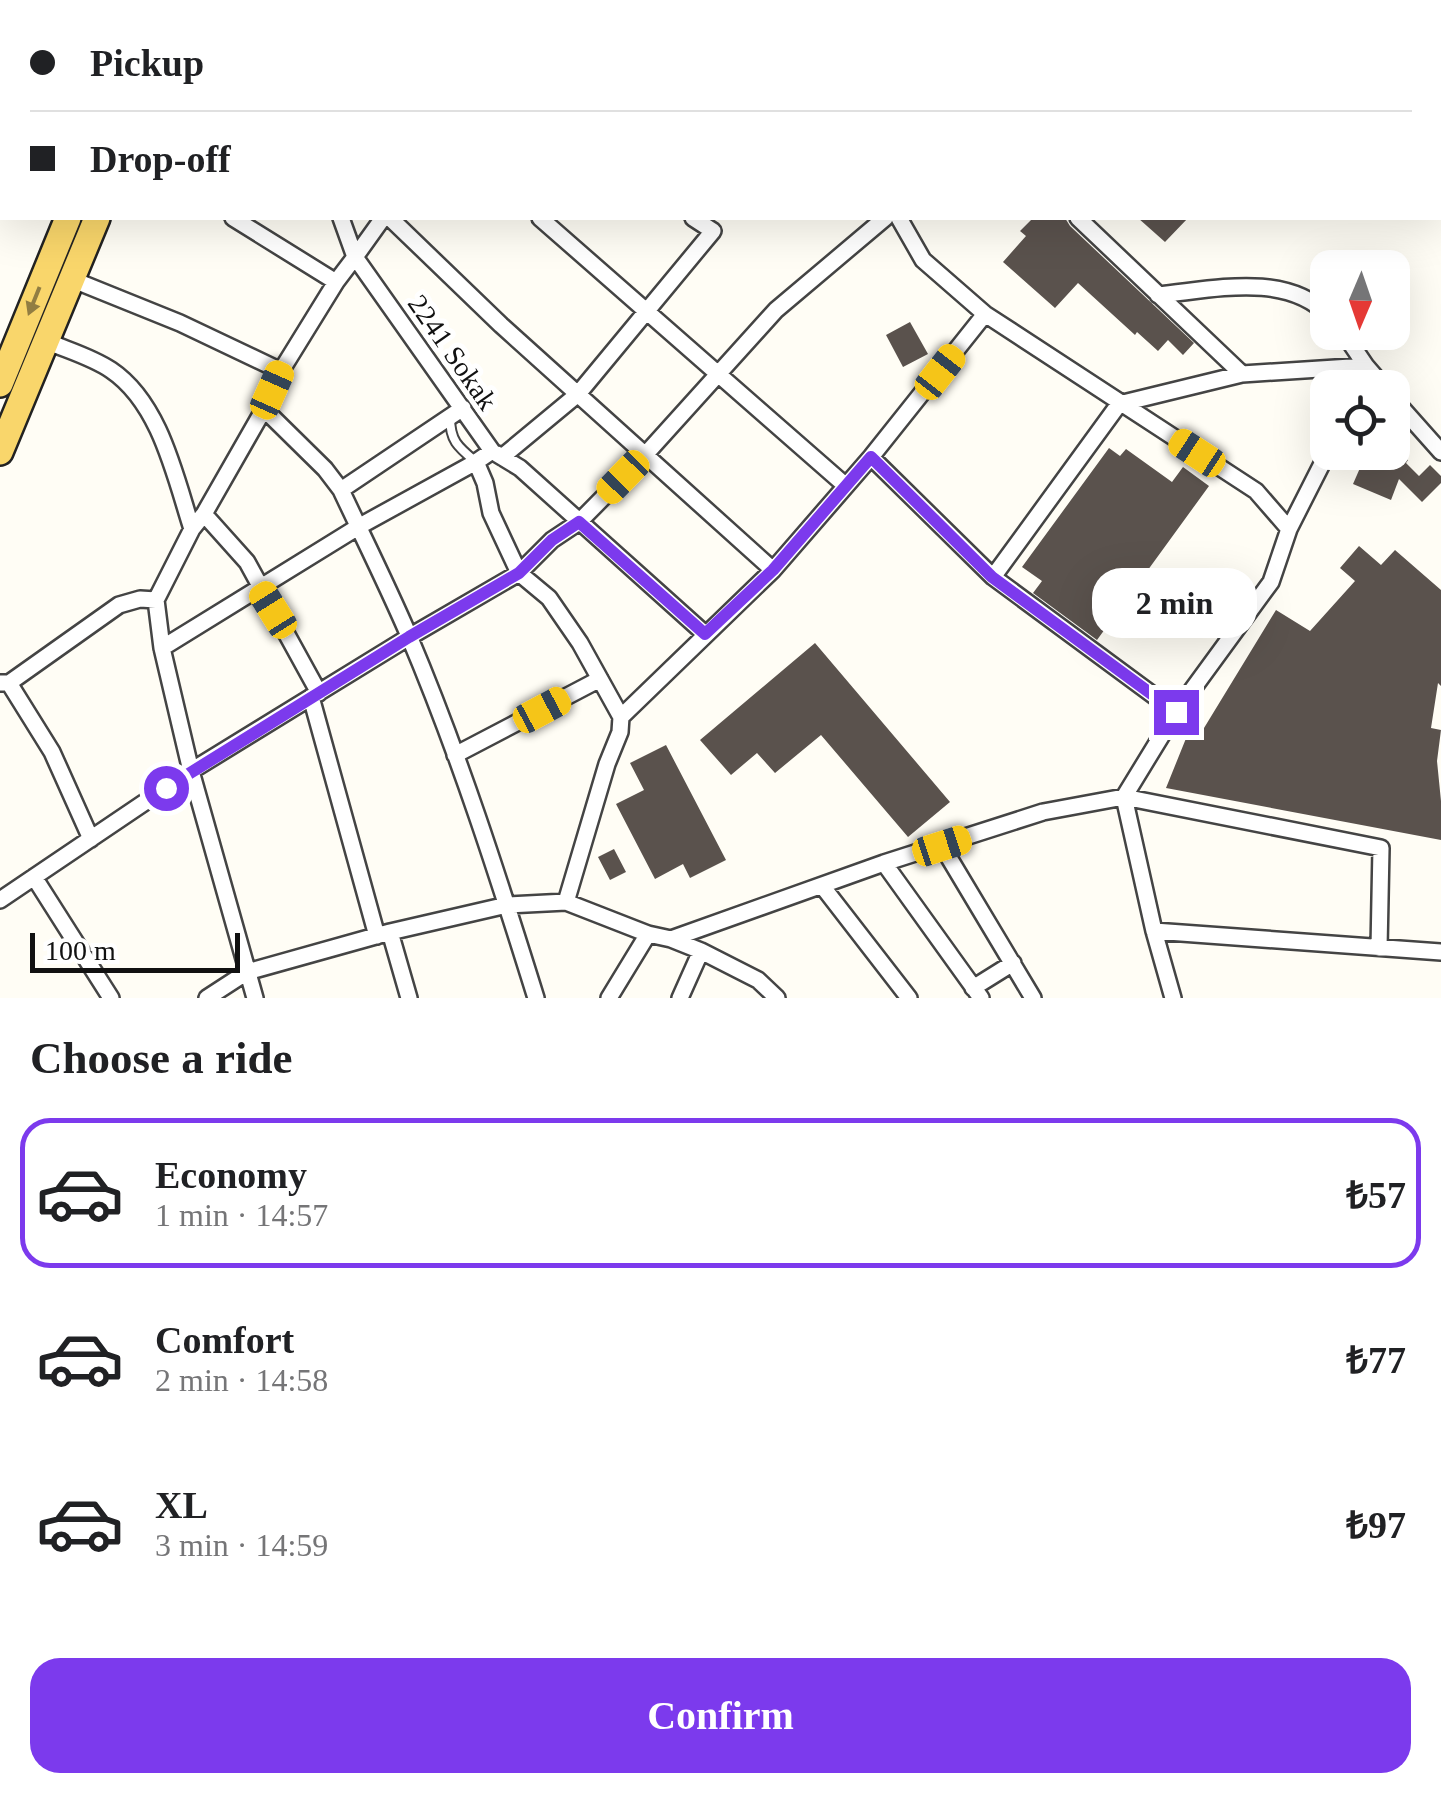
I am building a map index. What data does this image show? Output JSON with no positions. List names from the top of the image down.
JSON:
{
  "streets": {
    "street": ["2241 Sokak"]
  },
  "scale_bar": "100 m",
  "north": "bottom",
  "page": {
    "banner": ["Pickup", "Drop-off"],
    "bubble": "2 min",
    "scale": "100 m",
    "heading": "Choose a ride",
    "list": [
      {
        "name": "Economy",
        "note": "1 min · 14:57",
        "value": "₺57"
      },
      {
        "name": "Comfort",
        "note": "2 min · 14:58",
        "value": "₺77"
      },
      {
        "name": "XL",
        "note": "3 min · 14:59",
        "value": "₺97"
      }
    ],
    "buttons": "Confirm"
  }
}
